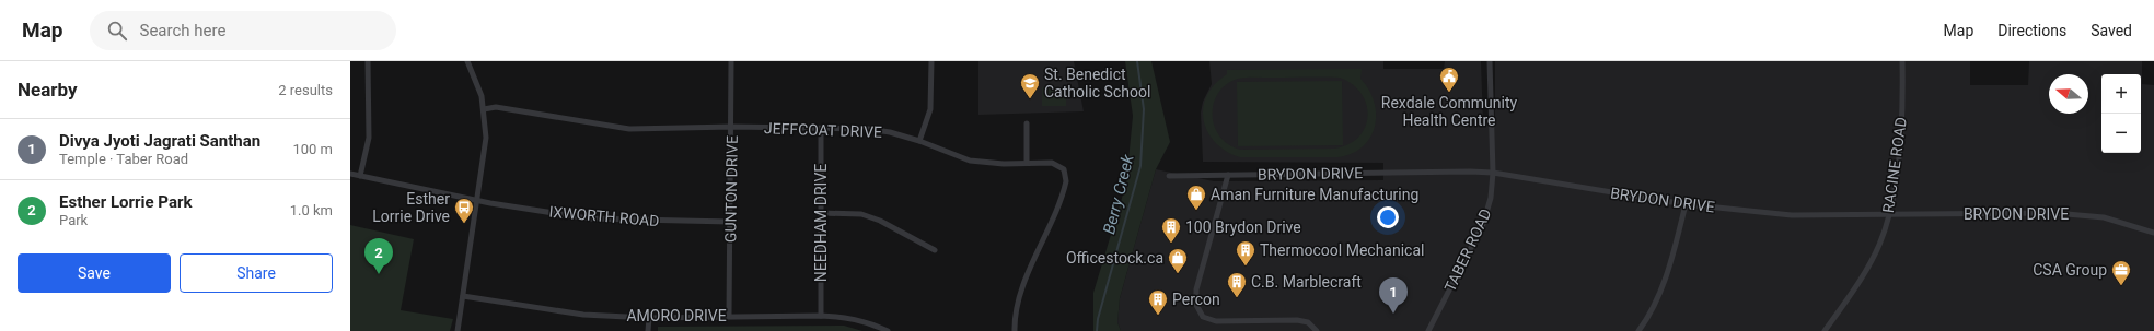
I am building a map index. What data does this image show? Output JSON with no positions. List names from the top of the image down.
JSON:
{
  "streets": {
    "street": [
      "JEFFCOAT DRIVE",
      "RACINE ROAD",
      "BRYDON DRIVE",
      "GUNTON DRIVE",
      "IXWORTH ROAD",
      "NEEDHAM DRIVE",
      "TABER ROAD",
      "AMORO DRIVE"
    ]
  },
  "crossings": [
    ["JEFFCOAT DRIVE", "GUNTON DRIVE"],
    ["JEFFCOAT DRIVE", "NEEDHAM DRIVE"],
    ["RACINE ROAD", "BRYDON DRIVE"],
    ["BRYDON DRIVE", "TABER ROAD"],
    ["GUNTON DRIVE", "IXWORTH ROAD"],
    ["GUNTON DRIVE", "AMORO DRIVE"],
    ["NEEDHAM DRIVE", "AMORO DRIVE"]
  ],
  "water": ["Berry Creek"],
  "places": {
    "public building": ["Rexdale Community Health Centre"],
    "school or university": ["St. Benedict Catholic School"],
    "shop": ["Aman Furniture Manufacturing", "Officestock.ca"],
    "bus stop": ["Esther Lorrie Drive"],
    "building": [
      "100 Brydon Drive",
      "Thermocool Mechanical",
      "C.B. Marblecraft",
      "Percon"
    ],
    "office": ["CSA Group"]
  },
  "north": "left",
  "page": {
    "header": "Map",
    "search": "Search here",
    "nav": ["Map", "Directions", "Saved"],
    "heading": ["Nearby", "2 results"],
    "map_buttons": ["+", "−"],
    "list": [
      {
        "mark": "1",
        "name": "Divya Jyoti Jagrati Santhan",
        "note": "Temple · Taber Road",
        "value": "100 m"
      },
      {
        "mark": "2",
        "name": "Esther Lorrie Park",
        "note": "Park",
        "value": "1.0 km"
      }
    ],
    "pins": ["2", "1"],
    "buttons": ["Save", "Share"]
  }
}
